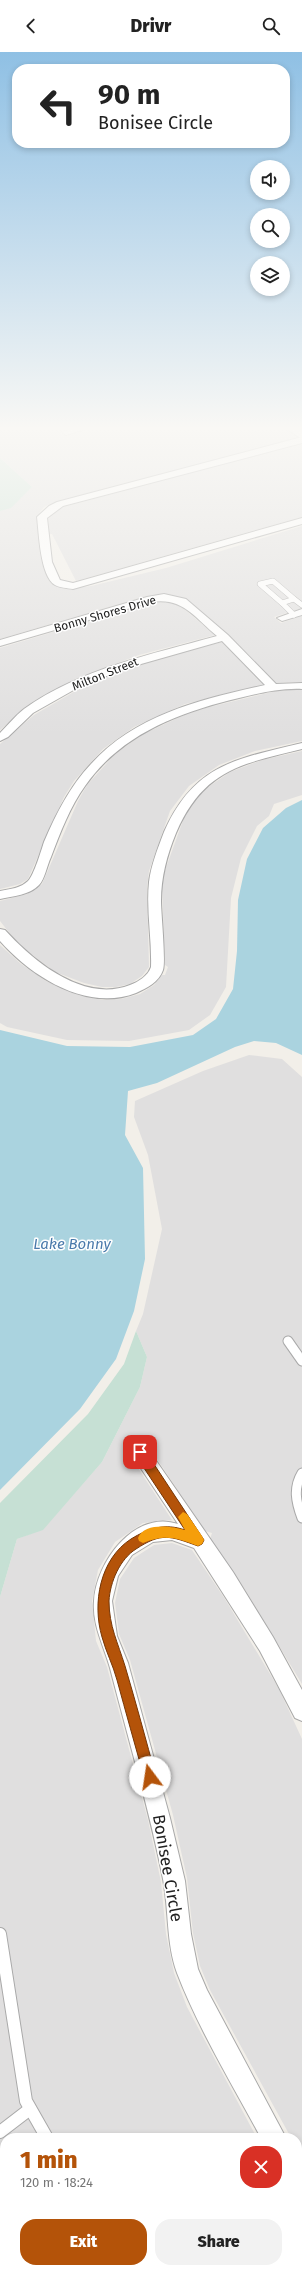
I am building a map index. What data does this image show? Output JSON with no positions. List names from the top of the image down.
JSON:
{
  "streets": {
    "street": ["Bonny Shores Drive", "Milton Street", "Bonisee Circle"]
  },
  "crossings": [
    ["Bonny Shores Drive", "Milton Street"]
  ],
  "water": ["Lake Bonny"],
  "page": {
    "header": "Drivr",
    "turn": ["90 m", "Bonisee Circle"],
    "heading": ["1 min", "120 m · 18:24"],
    "buttons": ["Exit", "Share"]
  }
}
